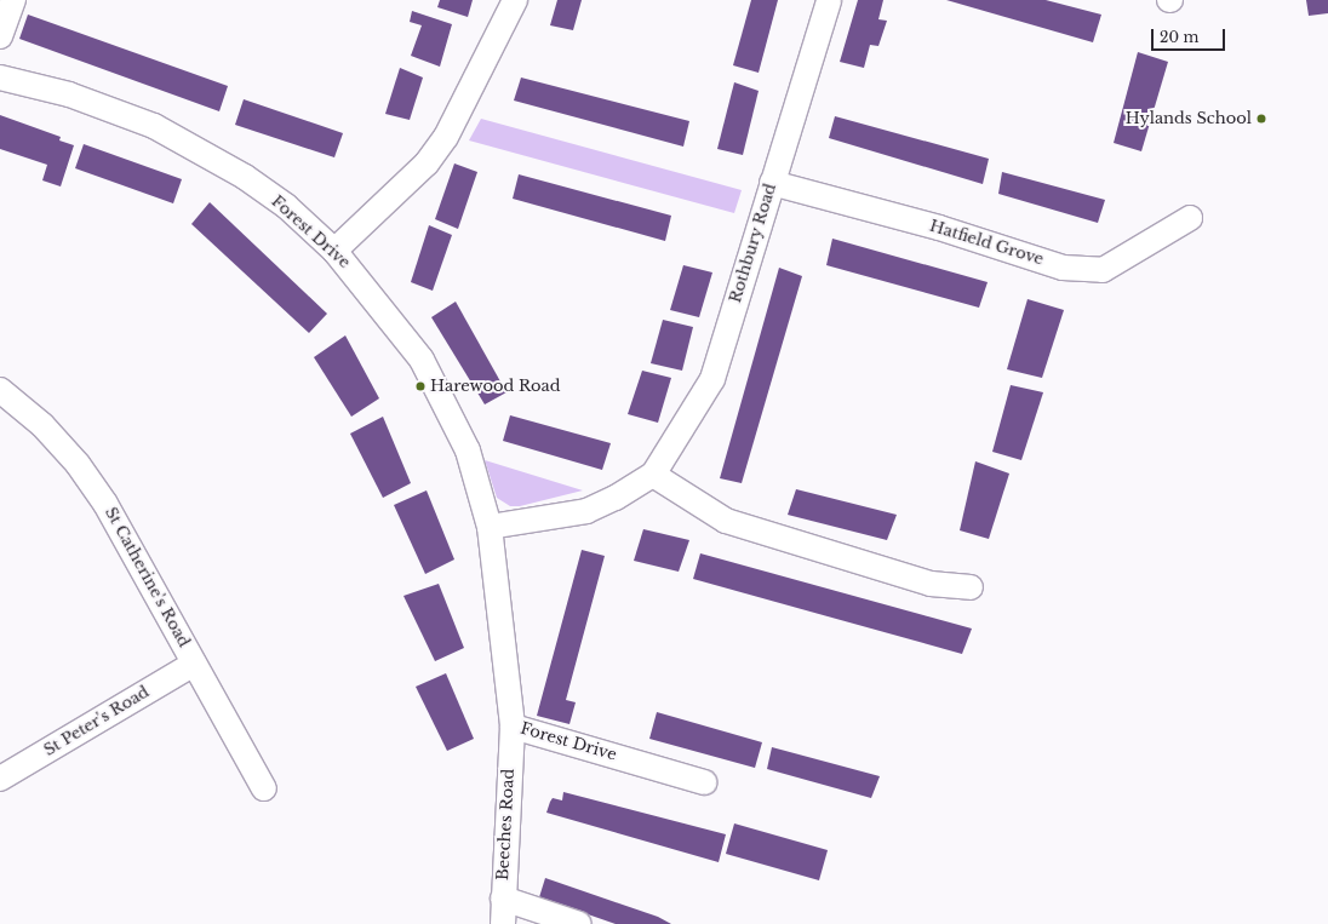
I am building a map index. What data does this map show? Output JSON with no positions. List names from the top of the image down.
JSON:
{
  "streets": {
    "street": [
      "Forest Drive",
      "Rothbury Road",
      "Hatfield Grove",
      "St Catherine's Road",
      "St Peter's Road",
      "Beeches Road"
    ]
  },
  "crossings": [
    ["Forest Drive", "Beeches Road"],
    ["Rothbury Road", "Hatfield Grove"],
    ["St Catherine's Road", "St Peter's Road"]
  ],
  "places": ["Hylands School", "Harewood Road"],
  "scale_bar": "20 m"
}
